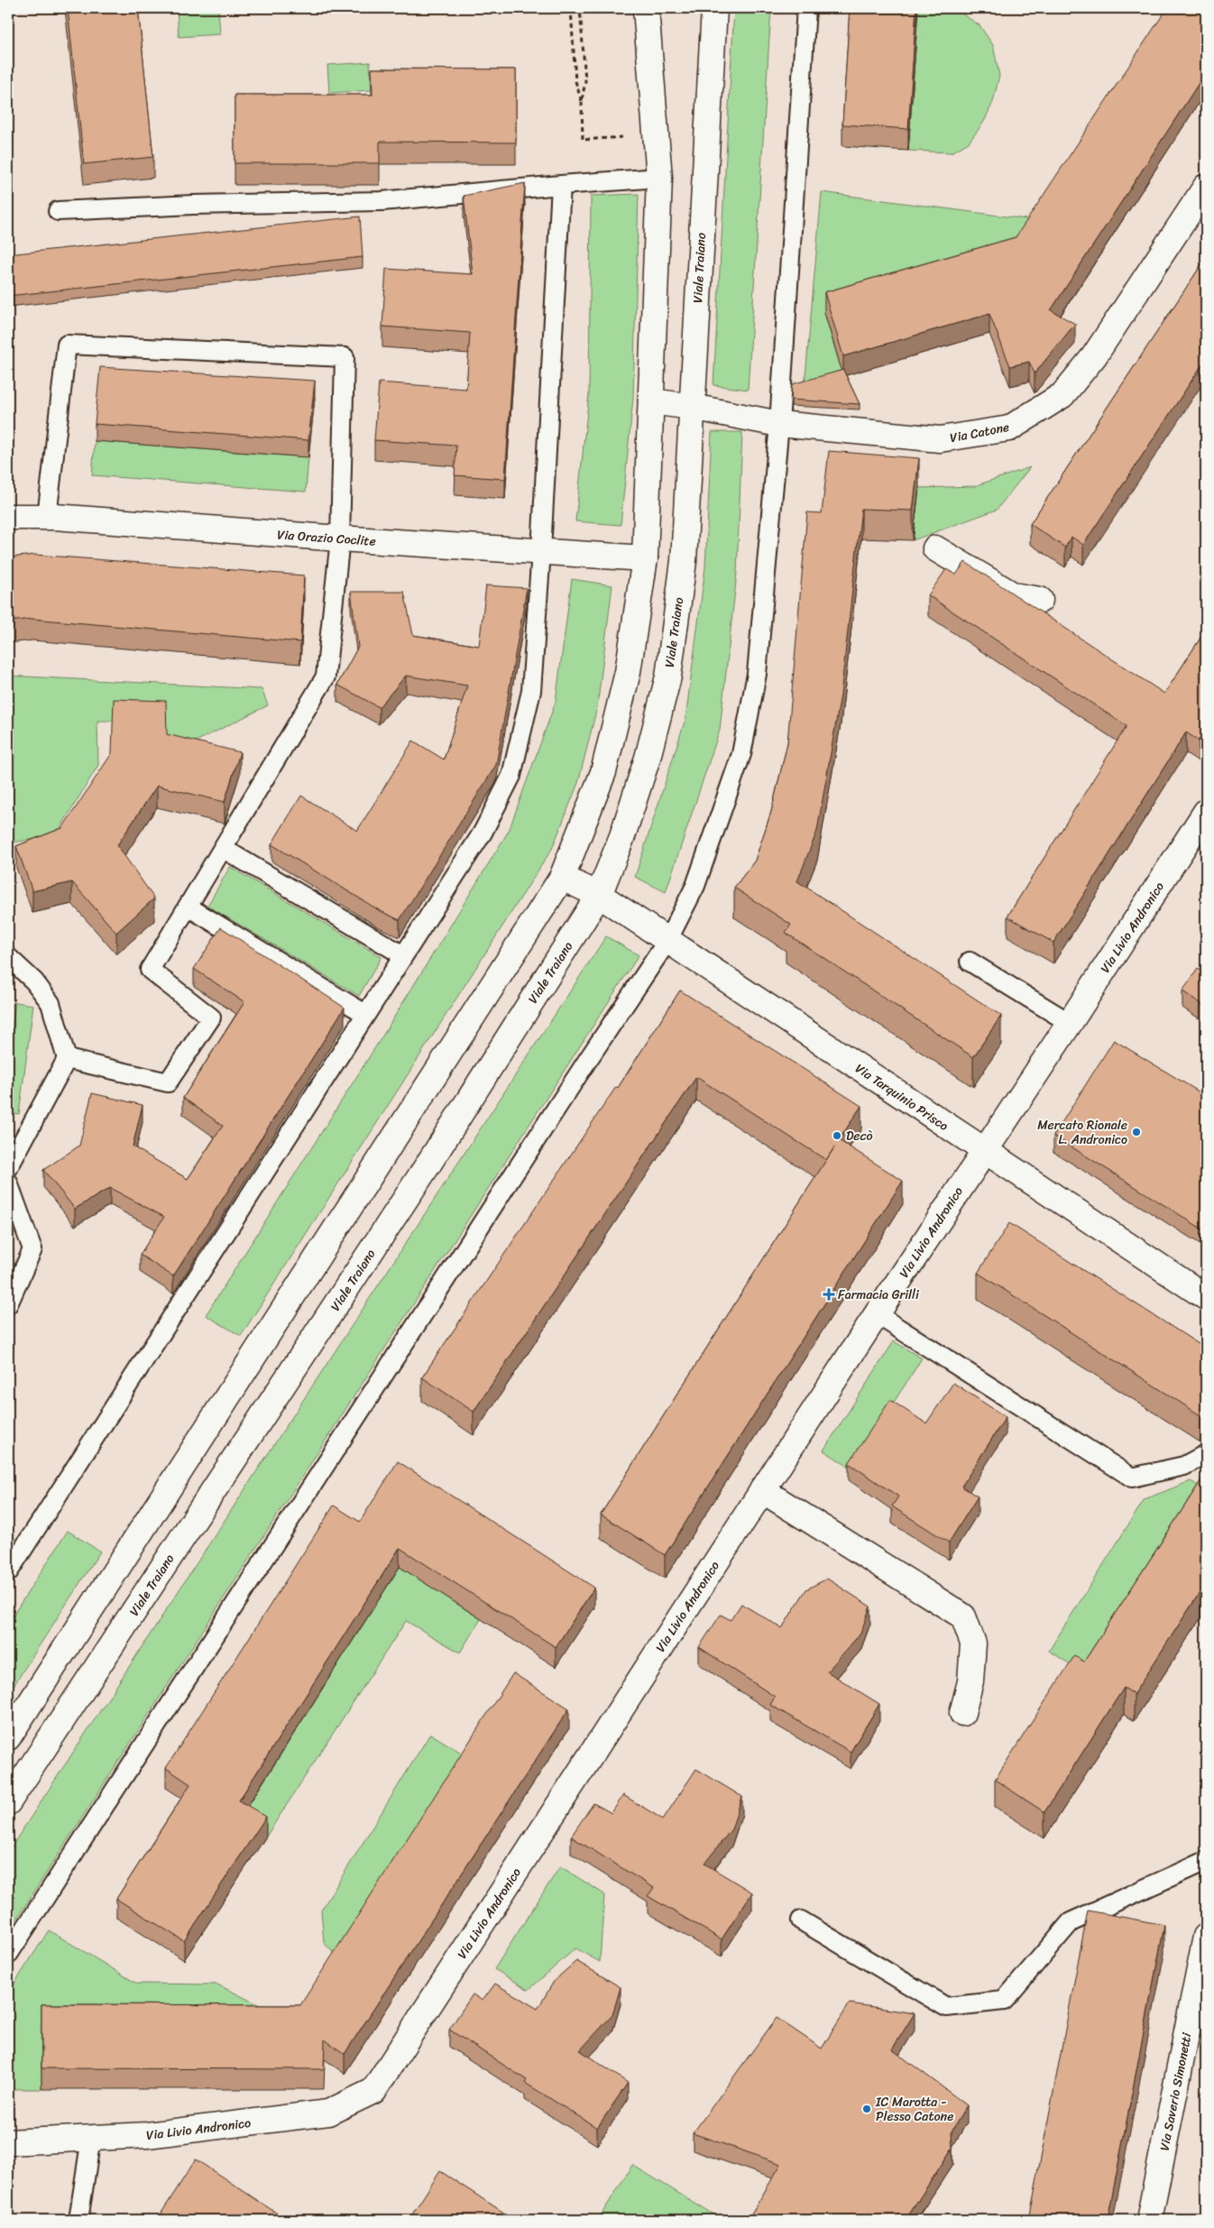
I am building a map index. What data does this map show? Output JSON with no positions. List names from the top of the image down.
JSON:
{
  "streets": {
    "street": [
      "Viale Traiano",
      "Via Catone",
      "Via Orazio Coclite",
      "Via Livio Andronico",
      "Via Tarquinio Prisco",
      "Via Saverio Simonetti"
    ]
  },
  "crossings": [
    ["Viale Traiano", "Via Catone"],
    ["Viale Traiano", "Via Orazio Coclite"],
    ["Viale Traiano", "Via Tarquinio Prisco"],
    ["Via Livio Andronico", "Via Tarquinio Prisco"]
  ],
  "places": {
    "other": ["Mercato Rionale L. Andronico", "Decò", "IC Marotta - Plesso Catone"],
    "health": ["Farmacia Grilli"]
  }
}
